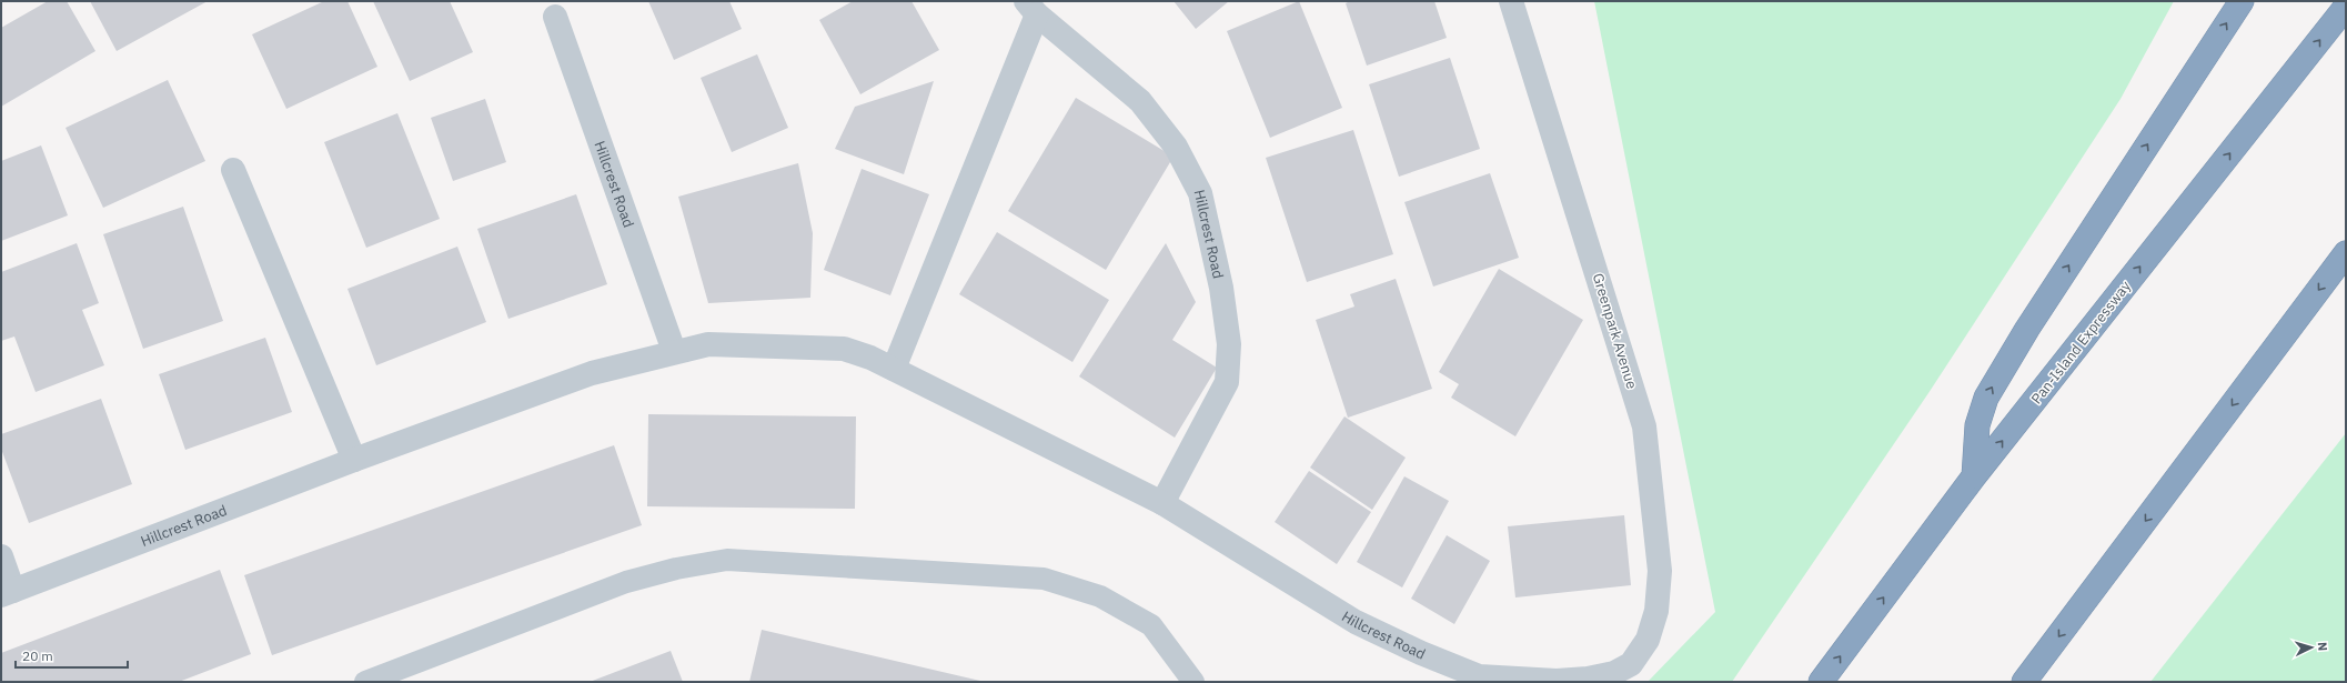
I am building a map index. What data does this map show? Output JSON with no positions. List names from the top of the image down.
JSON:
{
  "streets": {
    "highway": ["Pan-Island Expressway"],
    "street": ["Hillcrest Road", "Greenpark Avenue"]
  },
  "crossings": [
    ["Hillcrest Road", "Greenpark Avenue"]
  ],
  "scale_bar": "20 m",
  "north": "right"
}
